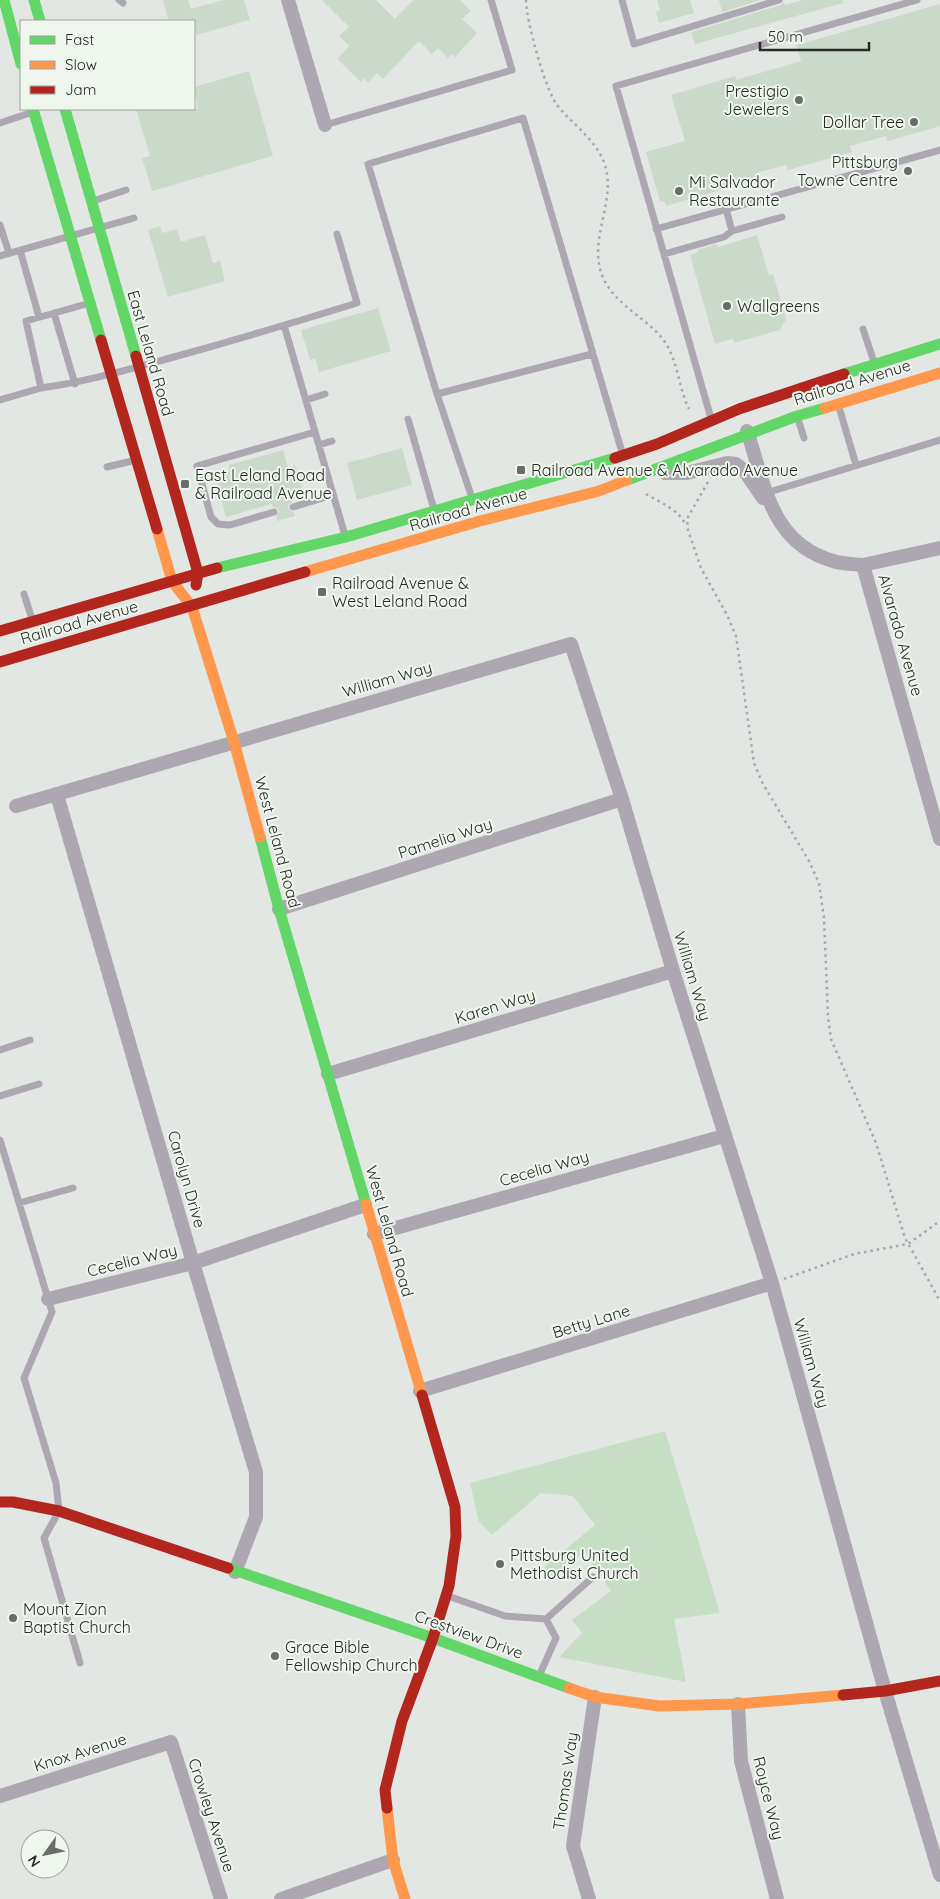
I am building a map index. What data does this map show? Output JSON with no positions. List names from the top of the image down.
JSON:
{
  "streets": {
    "main road": [
      "East Leland Road",
      "Railroad Avenue",
      "West Leland Road",
      "Crestview Drive"
    ],
    "street": [
      "Alvarado Avenue",
      "William Way",
      "Pamelia Way",
      "Karen Way",
      "Cecelia Way",
      "Carolyn Drive",
      "Betty Lane",
      "Knox Avenue",
      "Thomas Way",
      "Royce Way",
      "Crowley Avenue"
    ]
  },
  "crossings": [
    ["East Leland Road", "Railroad Avenue"],
    ["East Leland Road", "West Leland Road"],
    ["Railroad Avenue", "Alvarado Avenue"],
    ["Railroad Avenue", "West Leland Road"],
    ["William Way", "Pamelia Way"],
    ["William Way", "West Leland Road"],
    ["William Way", "Karen Way"],
    ["William Way", "Cecelia Way"],
    ["William Way", "Carolyn Drive"],
    ["William Way", "Betty Lane"],
    ["William Way", "Crestview Drive"],
    ["Pamelia Way", "West Leland Road"],
    ["West Leland Road", "Karen Way"],
    ["West Leland Road", "Cecelia Way"],
    ["West Leland Road", "Betty Lane"],
    ["West Leland Road", "Crestview Drive"],
    ["Cecelia Way", "Carolyn Drive"],
    ["Carolyn Drive", "Crestview Drive"],
    ["Crestview Drive", "Thomas Way"],
    ["Crestview Drive", "Royce Way"],
    ["Knox Avenue", "Crowley Avenue"]
  ],
  "places": {
    "other": [
      "Prestigio Jewelers",
      "Dollar Tree",
      "Pittsburg Towne Centre",
      "Mi Salvador Restaurante",
      "Wallgreens",
      "Pittsburg United Methodist Church",
      "Mount Zion Baptist Church",
      "Grace Bible Fellowship Church"
    ],
    "transit": ["Railroad Avenue & Alvarado Avenue", "East Leland Road & Railroad Avenue", "Railroad Avenue & West Leland Road"]
  },
  "legend": ["Fast", "Slow", "Jam"],
  "scale_bar": "50 m",
  "north": "bottom left"
}
